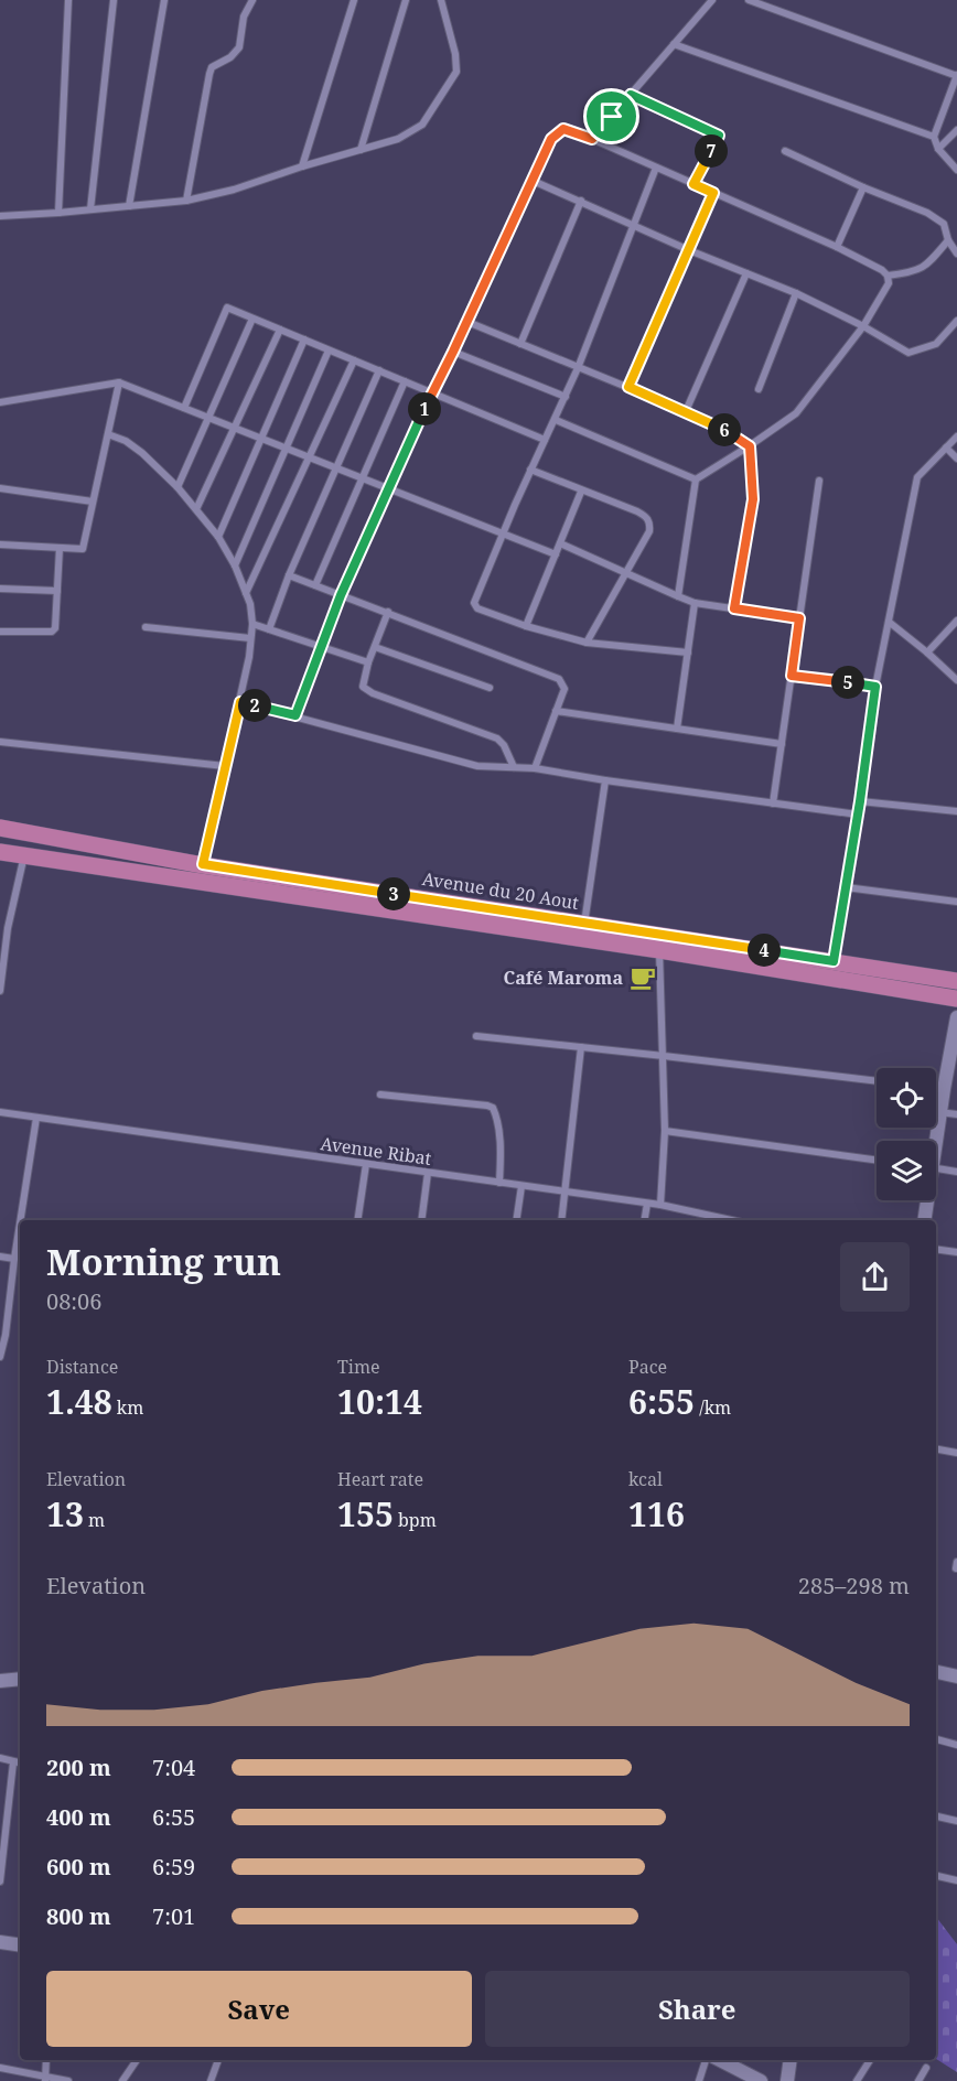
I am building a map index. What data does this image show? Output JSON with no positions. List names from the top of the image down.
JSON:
{
  "streets": {
    "main road": ["Avenue du 20 Aout"],
    "street": ["Avenue Ribat"]
  },
  "places": {
    "cafe": ["Café Maroma"]
  },
  "page": {
    "pins": [
      "7",
      "1",
      "6",
      "5",
      "2",
      "3",
      "4"
    ],
    "heading": ["Morning run", "08:06"],
    "stats": [
      ["Distance", "1.48 km"],
      ["Time", "10:14"],
      ["Pace", "6:55 /km"],
      ["Elevation", "13 m"],
      ["Heart rate", "155 bpm"],
      ["kcal", "116"]
    ],
    "chart": ["Elevation", "285–298 m"],
    "list": [
      {
        "name": "200 m",
        "note": "7:04"
      },
      {
        "name": "400 m",
        "note": "6:55"
      },
      {
        "name": "600 m",
        "note": "6:59"
      },
      {
        "name": "800 m",
        "note": "7:01"
      }
    ],
    "buttons": ["Save", "Share"]
  }
}
